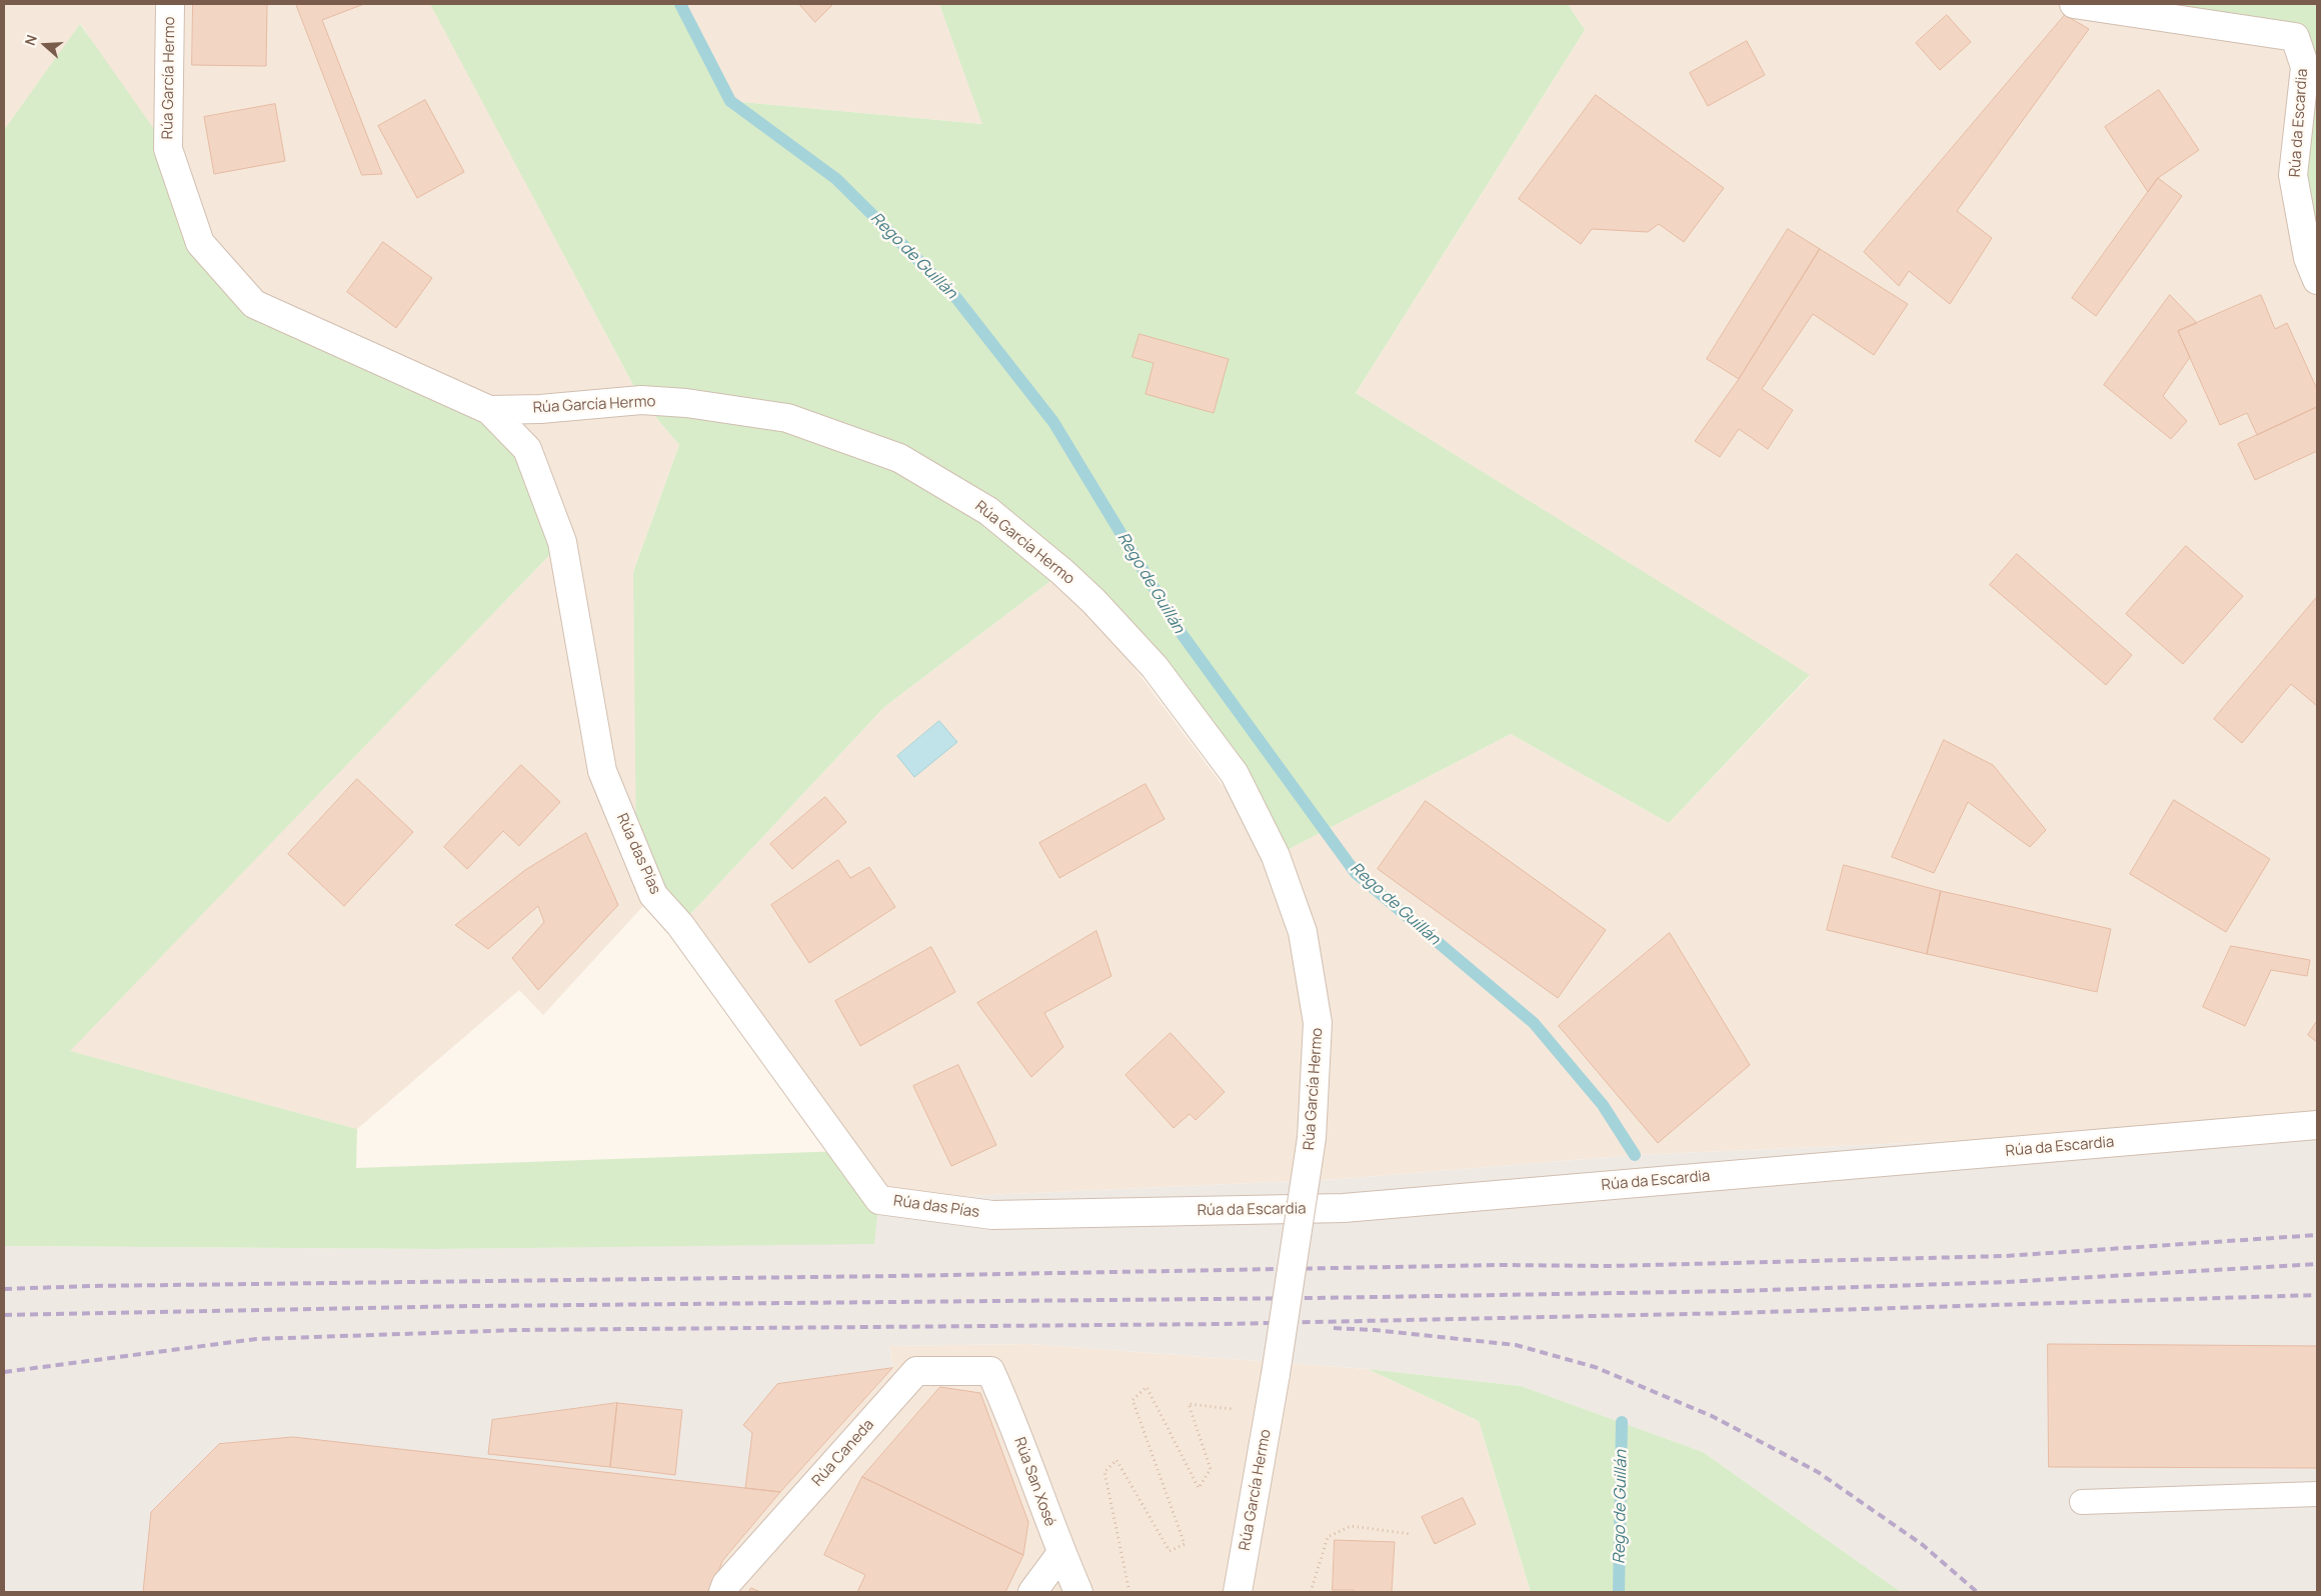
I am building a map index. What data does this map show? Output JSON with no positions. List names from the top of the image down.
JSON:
{
  "streets": {
    "street": [
      "Rúa García Hermo",
      "Rúa da Escardia",
      "Rúa das Pías",
      "Rúa Caneda",
      "Rúa San Xosé"
    ]
  },
  "crossings": [
    ["Rúa García Hermo", "Rúa das Pías"],
    ["Rúa da Escardia", "Rúa das Pías"],
    ["Rúa Caneda", "Rúa San Xosé"]
  ],
  "water": ["Rego de Guillán"],
  "north": "left"
}
